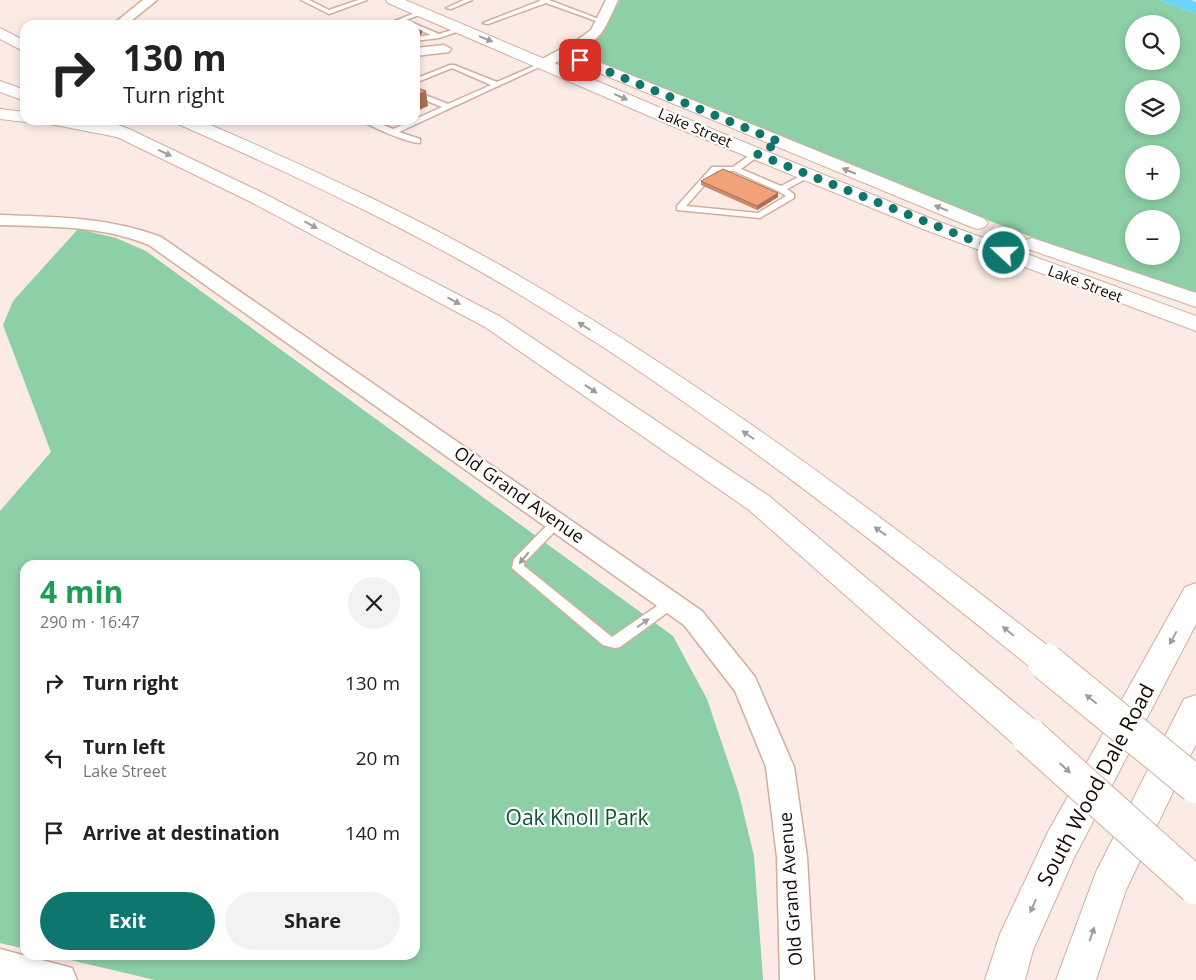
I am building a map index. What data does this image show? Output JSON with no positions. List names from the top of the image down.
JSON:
{
  "streets": {
    "main road": ["Lake Street", "South Wood Dale Road"],
    "street": ["Old Grand Avenue"]
  },
  "parks": ["Oak Knoll Park"],
  "page": {
    "map_buttons": ["+", "−"],
    "turn": ["130 m", "Turn right"],
    "heading": ["4 min", "290 m · 16:47"],
    "list": [
      {
        "name": "Turn right",
        "value": "130 m"
      },
      {
        "name": "Turn left",
        "note": "Lake Street",
        "value": "20 m"
      },
      {
        "name": "Arrive at destination",
        "value": "140 m"
      }
    ],
    "buttons": ["Exit", "Share"]
  }
}
